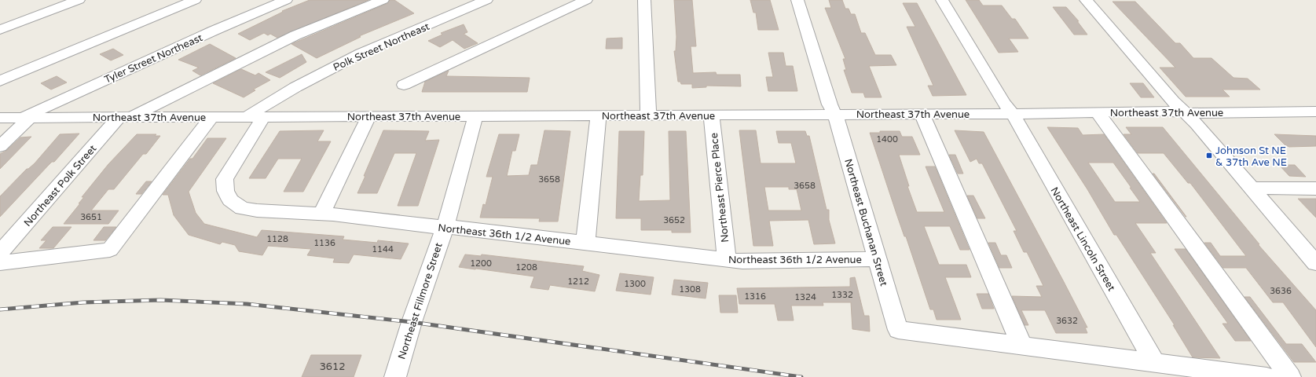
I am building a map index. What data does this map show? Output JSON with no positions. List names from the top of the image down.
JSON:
{
  "streets": {
    "street": [
      "Polk Street Northeast",
      "Tyler Street Northeast",
      "Northeast 37th Avenue",
      "Northeast Polk Street",
      "Northeast Pierce Place",
      "Northeast Buchanan Street",
      "Northeast 36th 1/2 Avenue",
      "Northeast Lincoln Street",
      "Northeast Fillmore Street"
    ]
  },
  "crossings": [
    ["Polk Street Northeast", "Northeast 37th Avenue"],
    ["Polk Street Northeast", "Northeast 36th 1/2 Avenue"],
    ["Tyler Street Northeast", "Northeast 37th Avenue"],
    ["Northeast 37th Avenue", "Northeast Polk Street"],
    ["Northeast 37th Avenue", "Northeast Pierce Place"],
    ["Northeast 37th Avenue", "Northeast Buchanan Street"],
    ["Northeast 37th Avenue", "Northeast 36th 1/2 Avenue"],
    ["Northeast 37th Avenue", "Northeast Lincoln Street"],
    ["Northeast 37th Avenue", "Northeast Fillmore Street"],
    ["Northeast Pierce Place", "Northeast 36th 1/2 Avenue"],
    ["Northeast Buchanan Street", "Northeast 36th 1/2 Avenue"],
    ["Northeast 36th 1/2 Avenue", "Northeast Fillmore Street"]
  ],
  "places": {
    "transit": ["Johnson St NE & 37th Ave NE"]
  },
  "house_numbers": [
    "1400",
    "3658",
    "3658",
    "3651",
    "3652",
    "1128",
    "1136",
    "1144",
    "1200",
    "1208",
    "1212",
    "1300",
    "1308",
    "3636",
    "1332",
    "1316",
    "1324",
    "3632",
    "3612"
  ]
}
